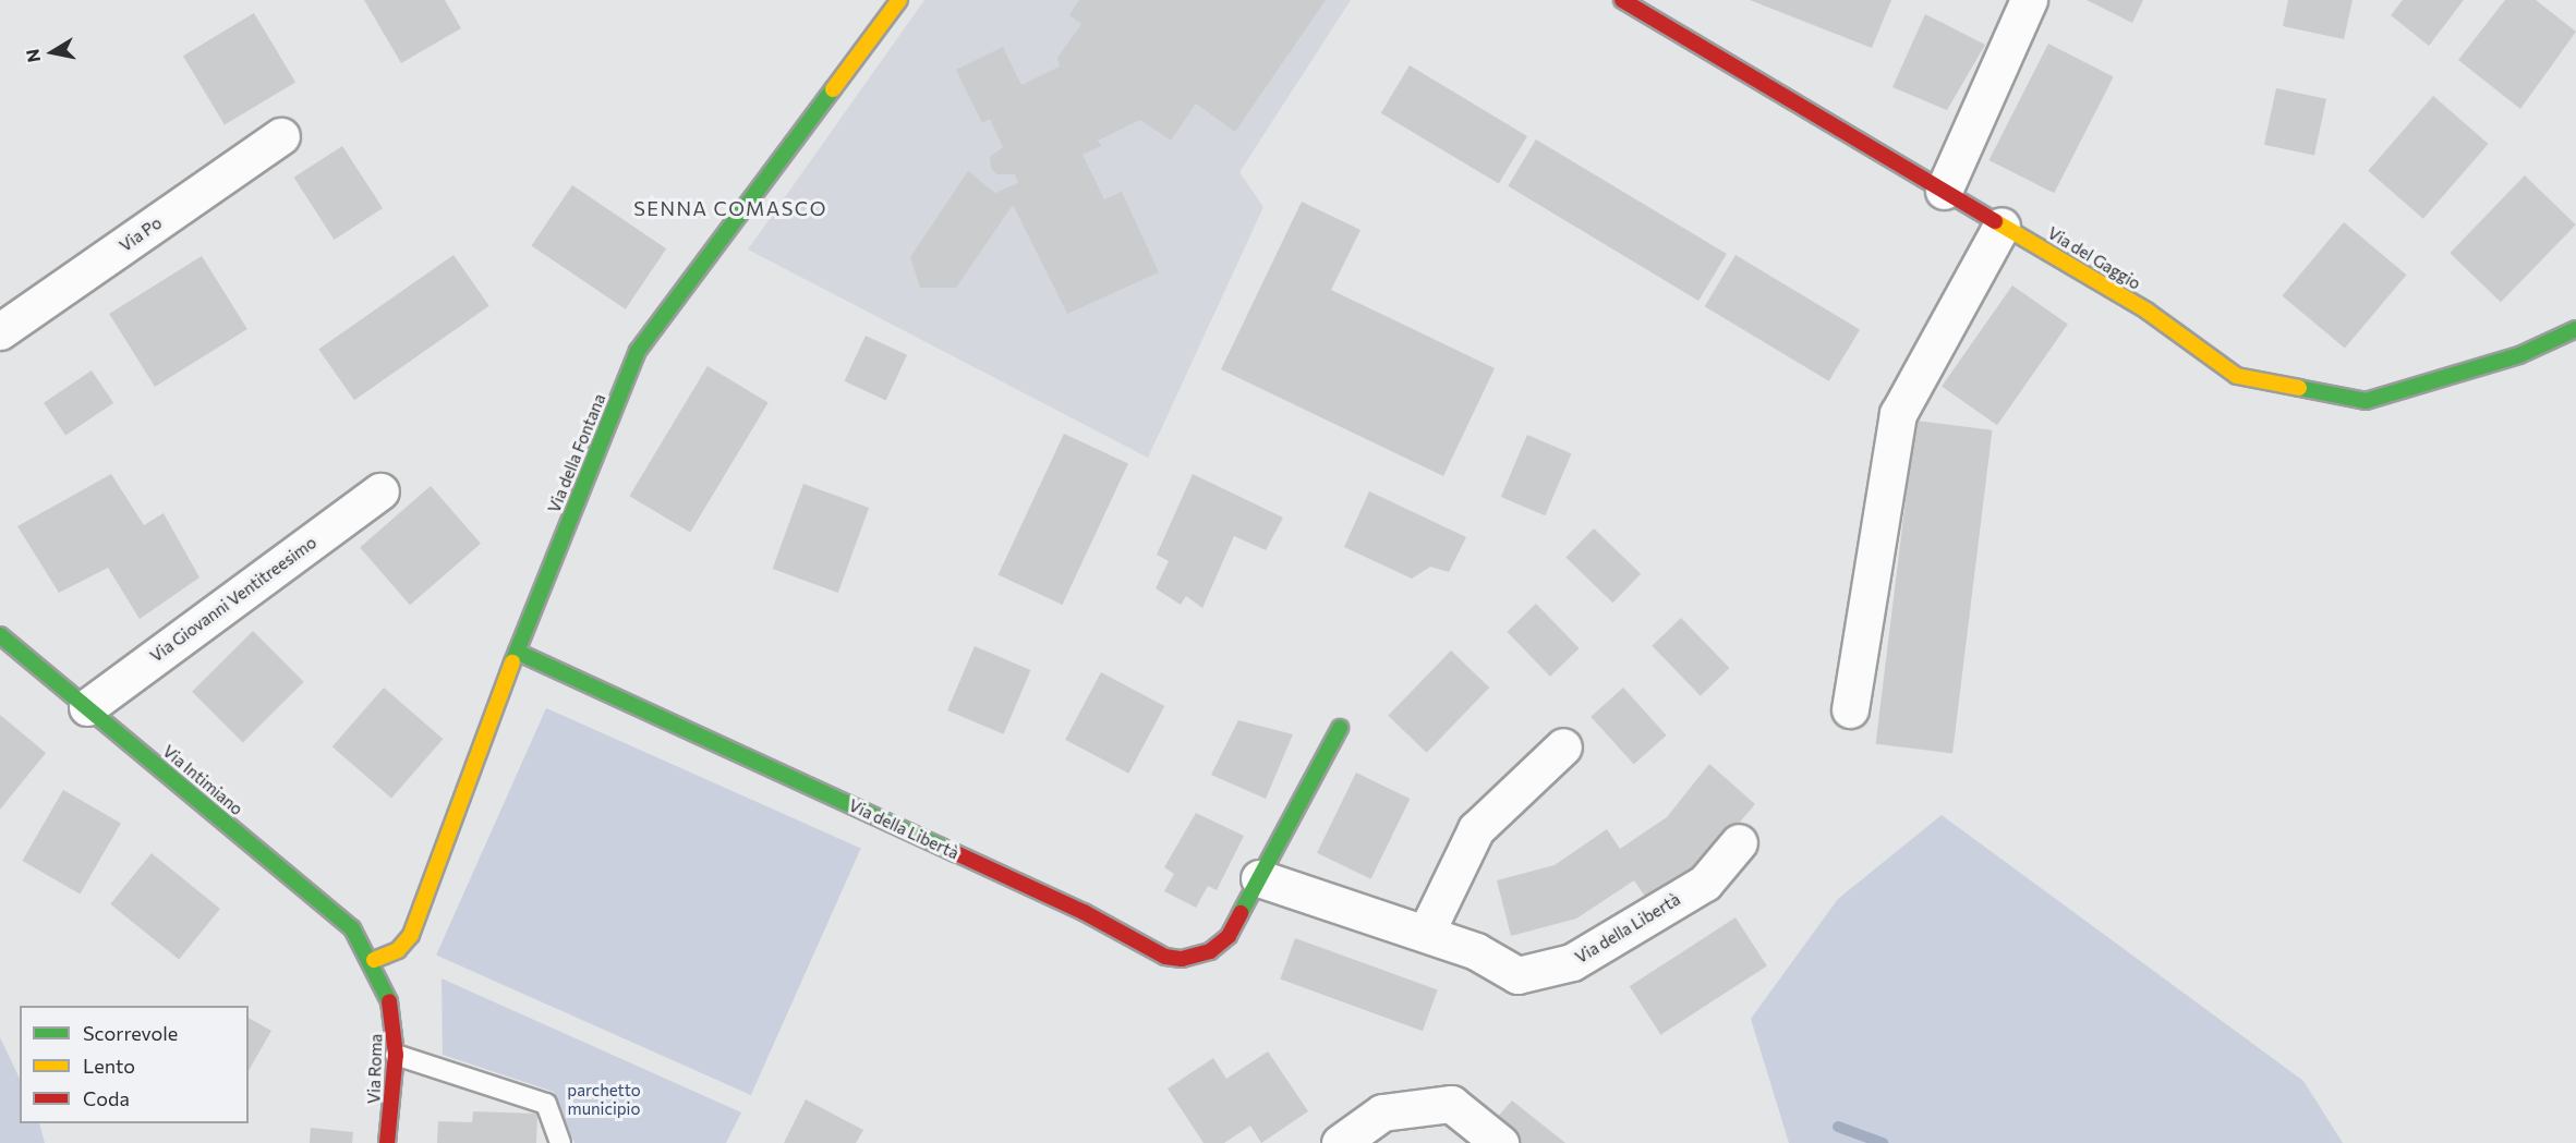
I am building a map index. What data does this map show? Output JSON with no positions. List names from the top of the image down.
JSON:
{
  "streets": {
    "street": [
      "Via Po",
      "Via del Gaggio",
      "Via della Fontana",
      "Via Giovanni Ventitreesimo",
      "Via Intimiano",
      "Via della Libertà",
      "Via Roma"
    ]
  },
  "crossings": [
    ["Via della Fontana", "Via Intimiano"],
    ["Via della Fontana", "Via della Libertà"],
    ["Via della Fontana", "Via Roma"],
    ["Via Giovanni Ventitreesimo", "Via Intimiano"],
    ["Via Intimiano", "Via Roma"]
  ],
  "districts": ["SENNA COMASCO"],
  "parks": ["parchetto municipio"],
  "legend": ["Scorrevole", "Lento", "Coda"],
  "north": "left"
}
